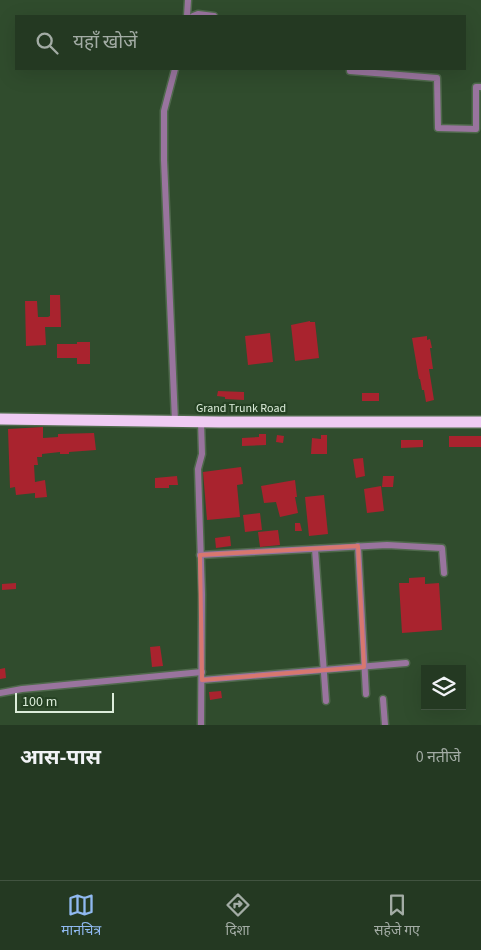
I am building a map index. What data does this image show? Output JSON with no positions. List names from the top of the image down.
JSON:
{
  "streets": {
    "highway": ["Grand Trunk Road"]
  },
  "scale_bar": "100 m",
  "page": {
    "search": "यहाँ खोजें",
    "scale": "100 m",
    "heading": ["आस-पास", "0 नतीजे"],
    "nav": ["मानचित्र", "दिशा", "सहेजे गए"]
  }
}
